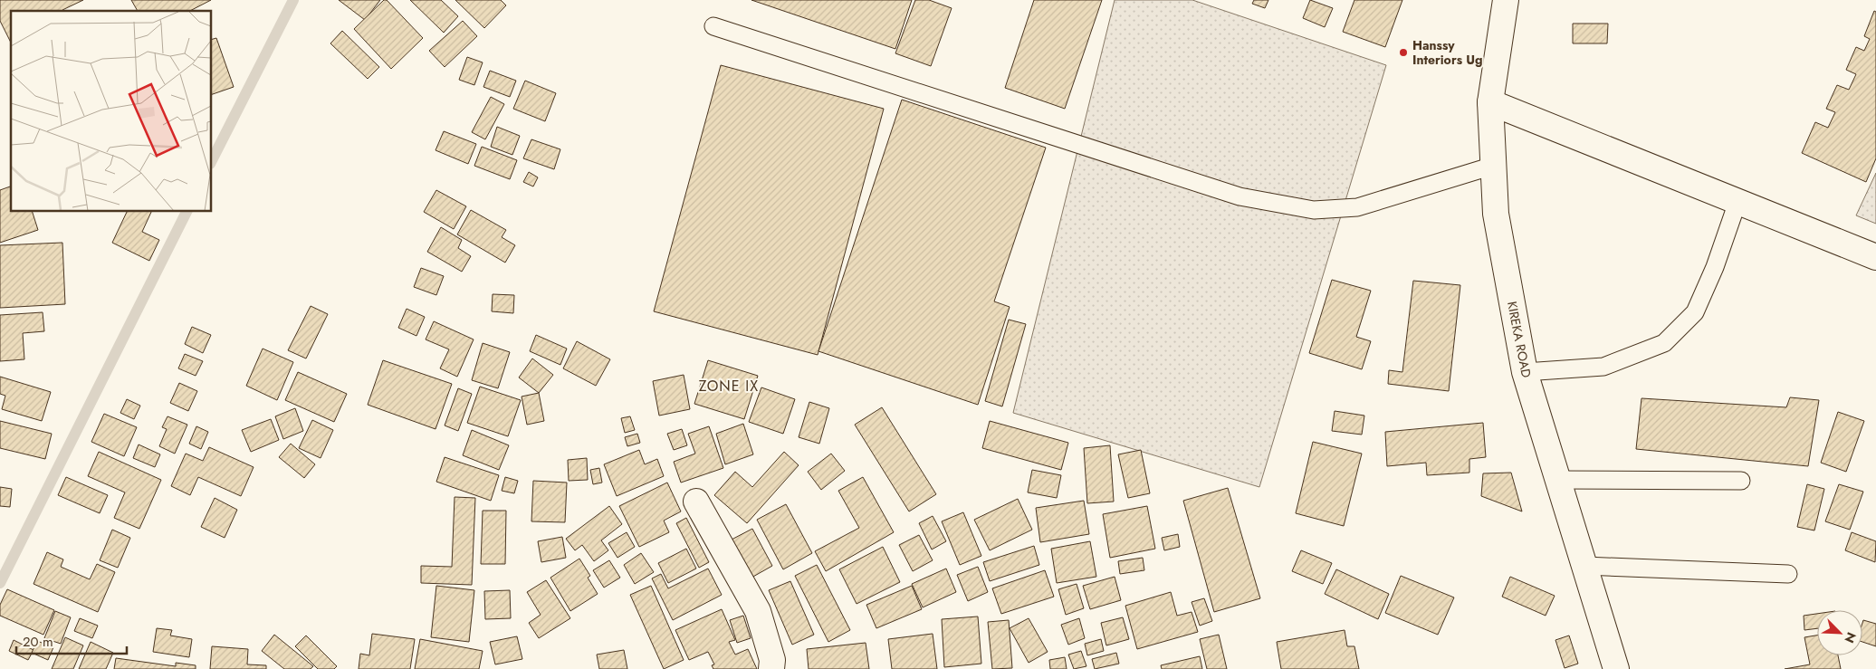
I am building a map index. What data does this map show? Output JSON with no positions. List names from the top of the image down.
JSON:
{
  "streets": {
    "main road": ["KIREKA ROAD"]
  },
  "districts": ["ZONE IX"],
  "places": ["Hanssy Interiors Ug"],
  "scale_bar": "20 m",
  "north": "bottom right"
}
